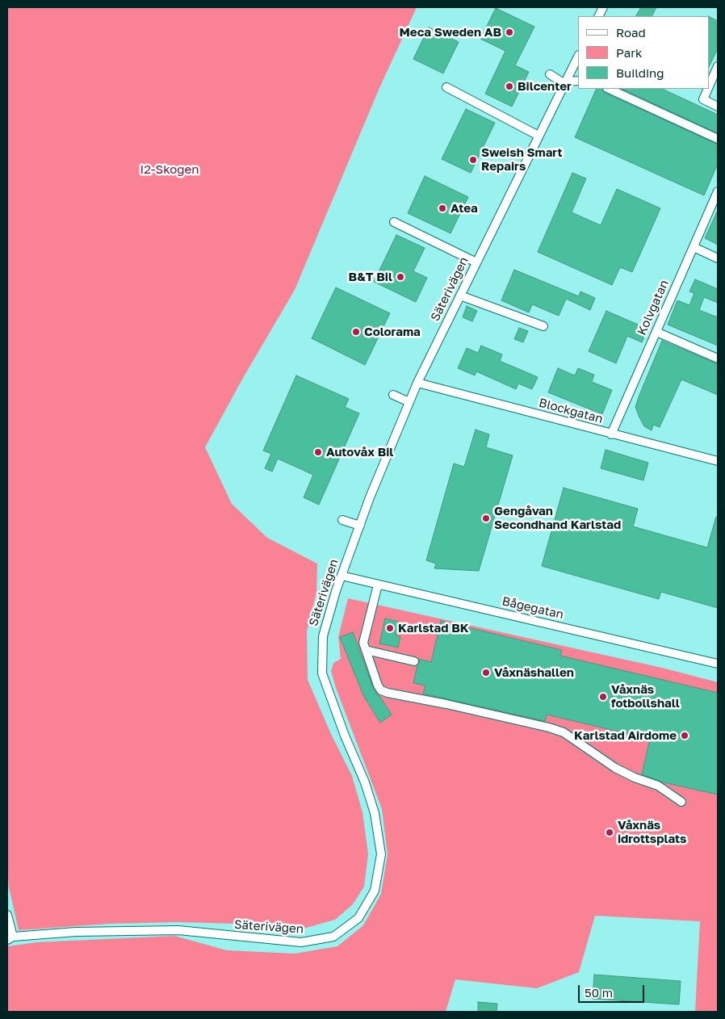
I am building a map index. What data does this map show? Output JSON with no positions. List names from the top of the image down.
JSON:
{
  "streets": {
    "street": [
      "Säterivägen",
      "Kolvgatan",
      "Blockgatan",
      "Bågegatan"
    ]
  },
  "crossings": [
    ["Säterivägen", "Blockgatan"],
    ["Säterivägen", "Bågegatan"],
    ["Kolvgatan", "Blockgatan"]
  ],
  "parks": ["I2-Skogen"],
  "places": [
    "Meca Sweden AB",
    "Bilcenter",
    "Sweish Smart Repairs",
    "Atea",
    "B&T Bil",
    "Colorama",
    "Autovåx Bil",
    "Gengåvan Secondhand Karlstad",
    "Karlstad BK",
    "Våxnäshallen",
    "Våxnäs fotbollshall",
    "Karlstad Airdome",
    "Våxnäs idrottsplats"
  ],
  "legend": ["Road", "Park", "Building"],
  "scale_bar": "50 m"
}
